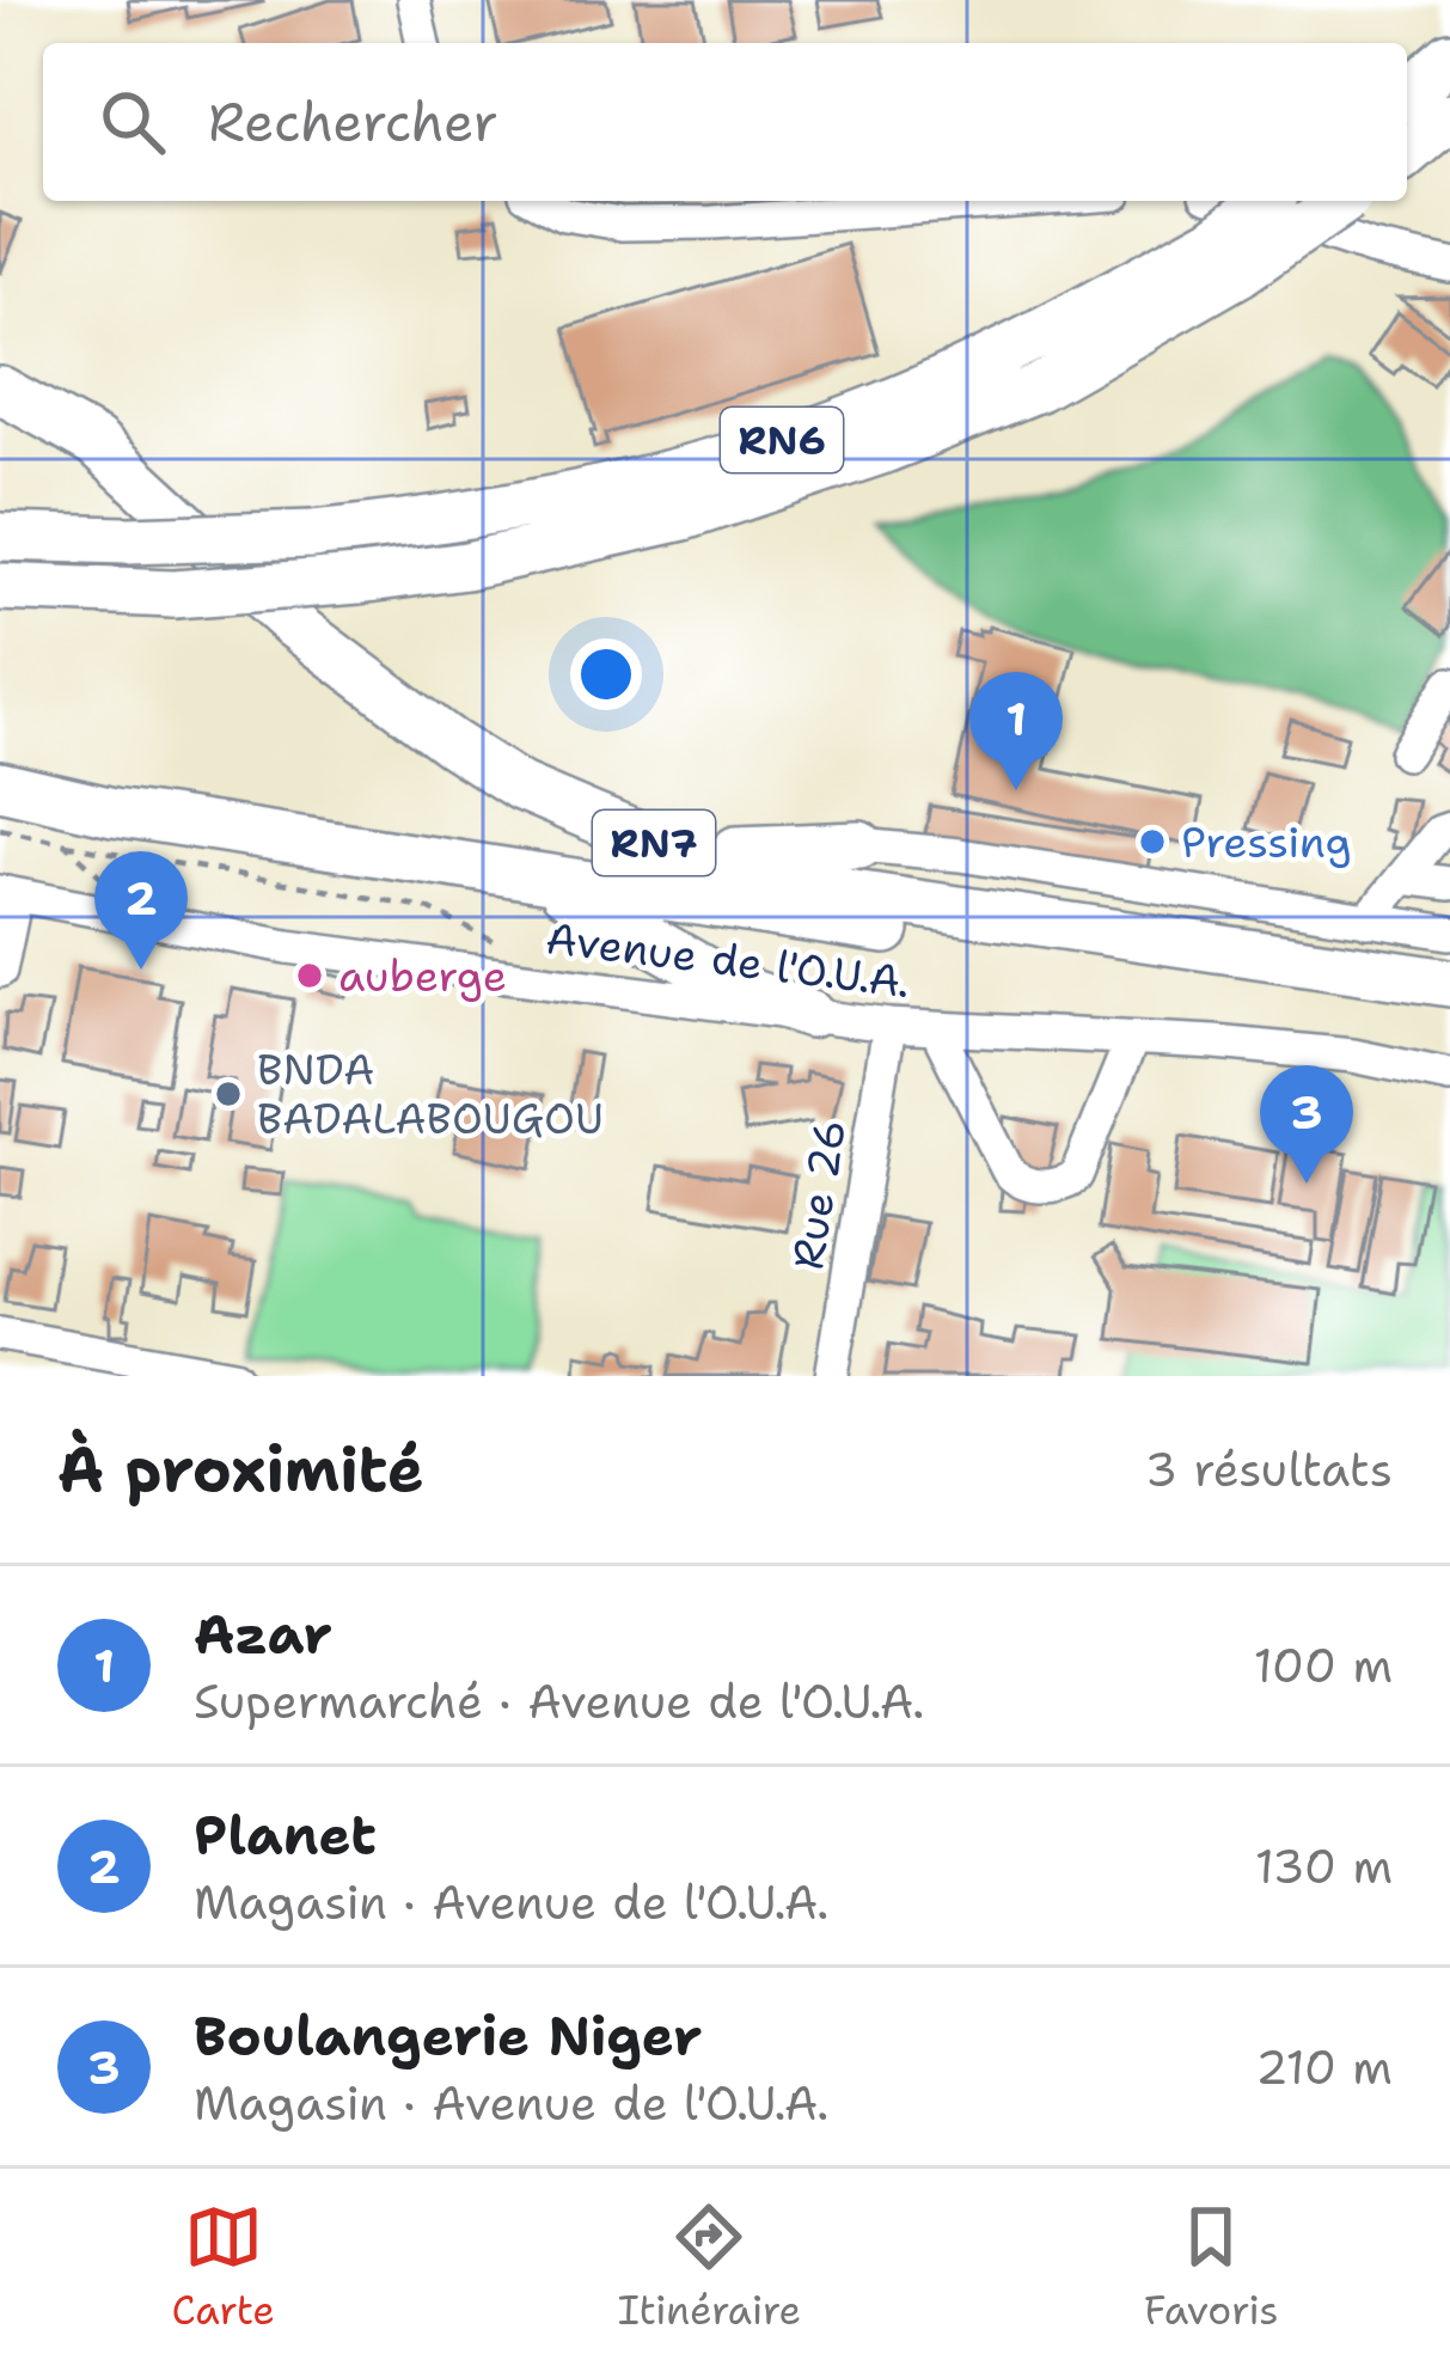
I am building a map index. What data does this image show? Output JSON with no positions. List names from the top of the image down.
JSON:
{
  "streets": {
    "highway": ["RN6", "RN7"],
    "street": ["Avenue de l'O.U.A.", "Rue 26"]
  },
  "crossings": [
    ["Avenue de l'O.U.A.", "Rue 26"]
  ],
  "places": ["Pressing", "auberge", "BNDA BADALABOUGOU"],
  "page": {
    "search": "Rechercher",
    "pins": ["1", "2", "3"],
    "heading": ["À proximité", "3 résultats"],
    "list": [
      {
        "mark": "1",
        "name": "Azar",
        "note": "Supermarché · Avenue de l'O.U.A.",
        "value": "100 m"
      },
      {
        "mark": "2",
        "name": "Planet",
        "note": "Magasin · Avenue de l'O.U.A.",
        "value": "130 m"
      },
      {
        "mark": "3",
        "name": "Boulangerie Niger",
        "note": "Magasin · Avenue de l'O.U.A.",
        "value": "210 m"
      }
    ],
    "nav": ["Carte", "Itinéraire", "Favoris"]
  }
}
